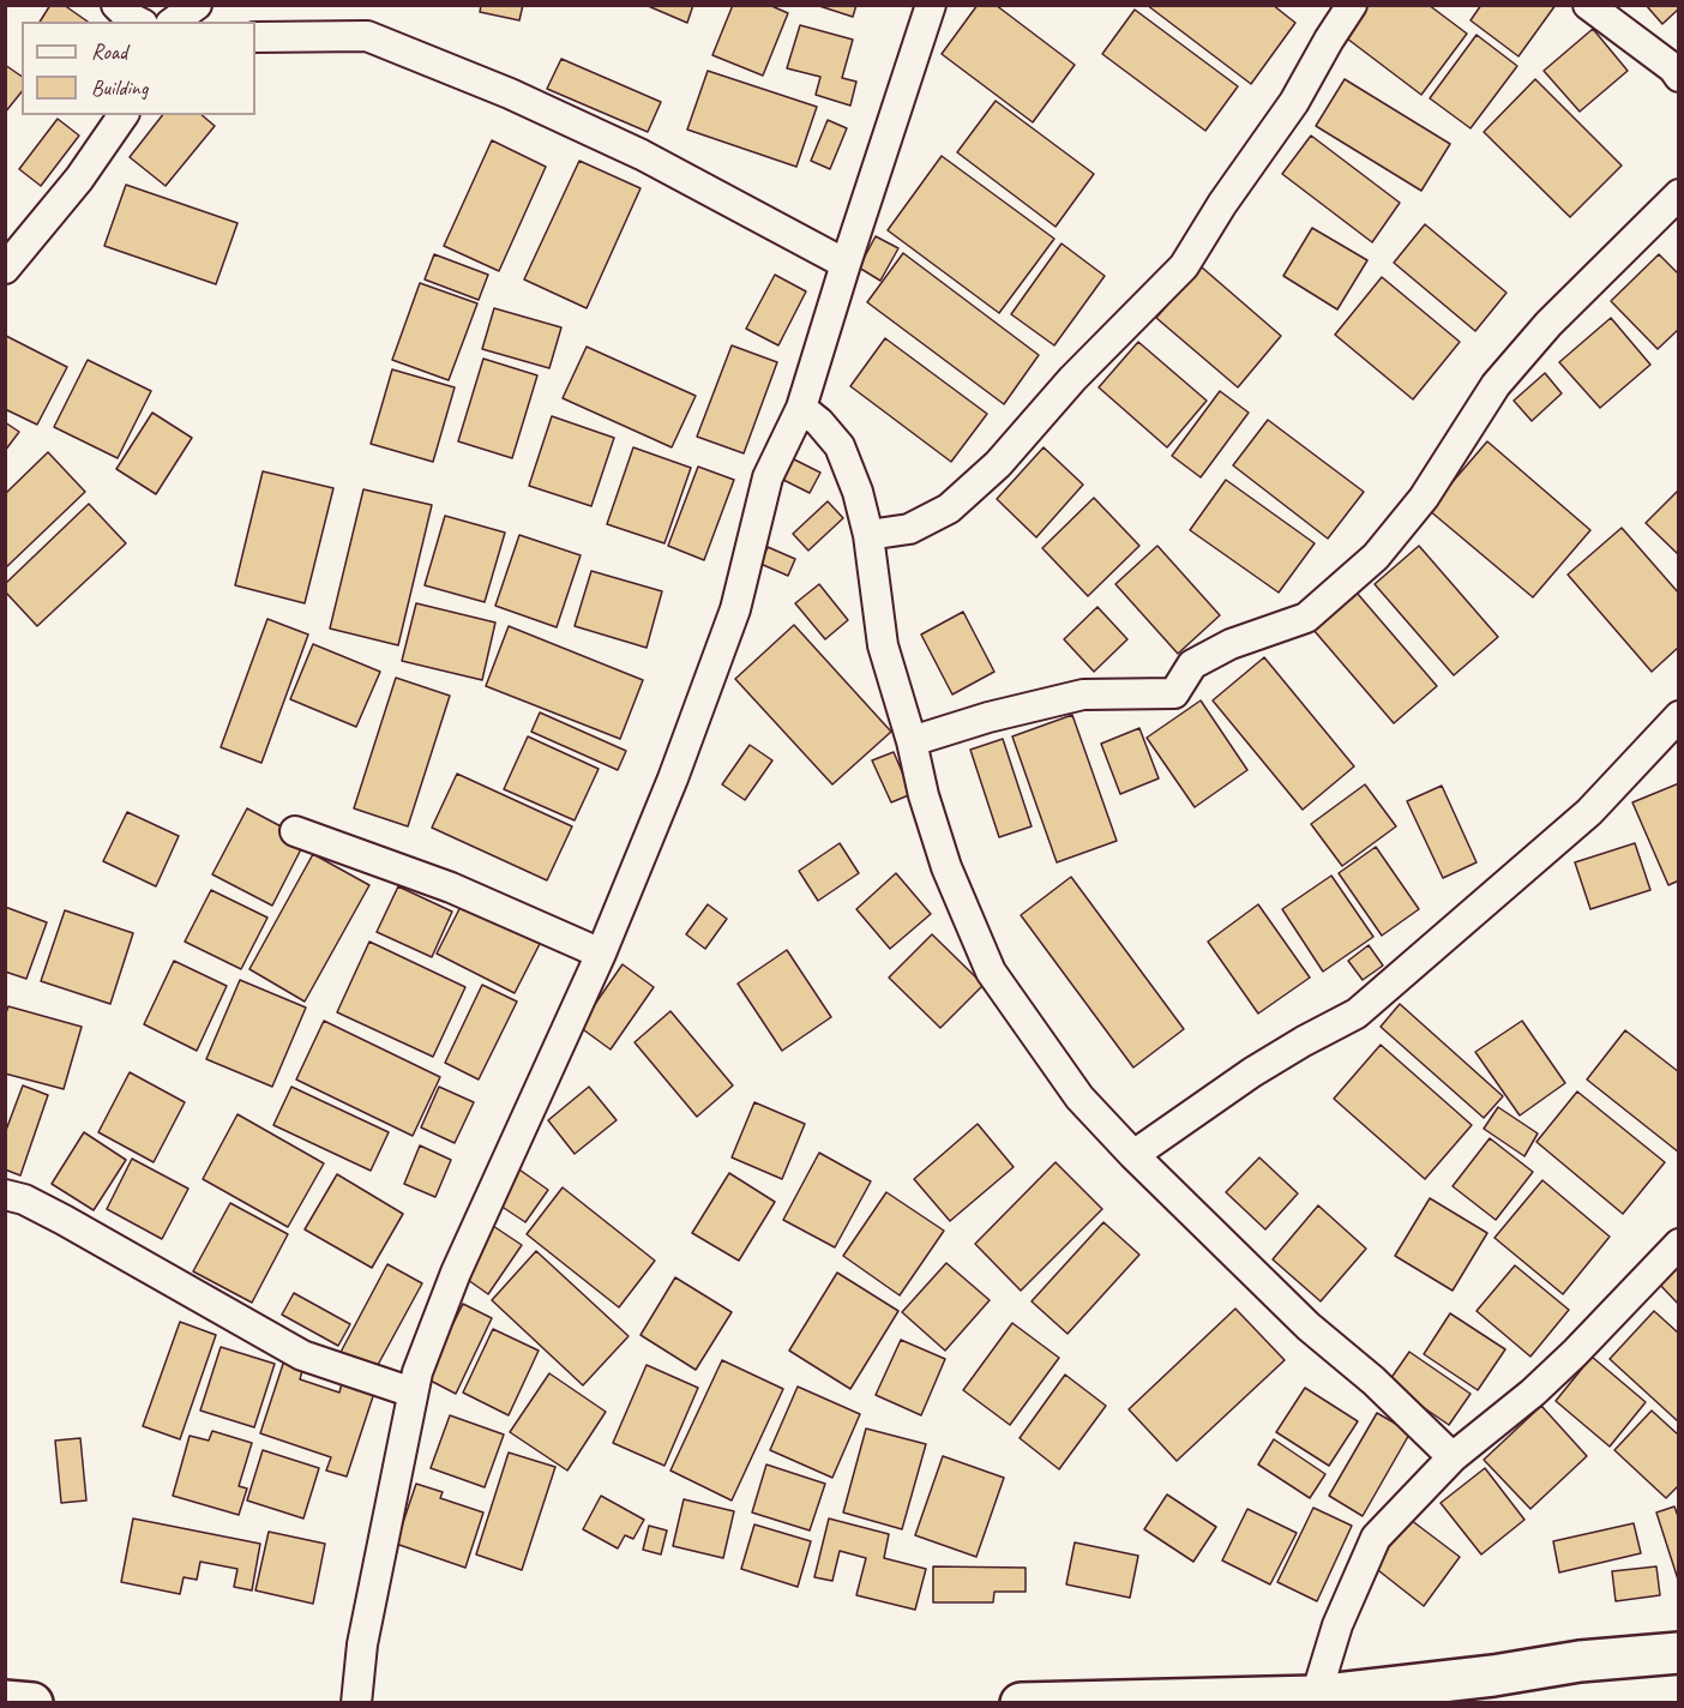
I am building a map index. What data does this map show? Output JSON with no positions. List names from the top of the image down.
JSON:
{
  "legend": ["Road", "Building"]
}
